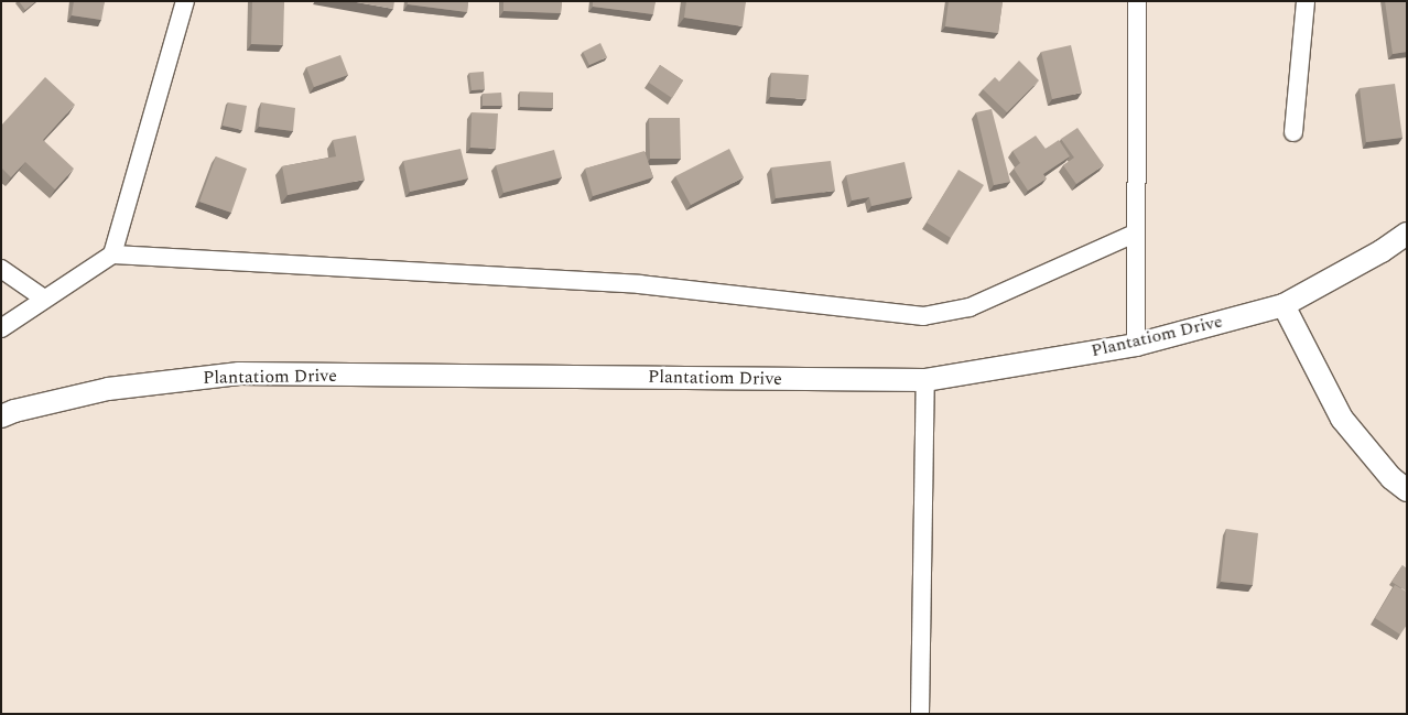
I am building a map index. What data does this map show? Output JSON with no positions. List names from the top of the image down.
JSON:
{
  "streets": {
    "street": ["Plantatiom Drive"]
  }
}
